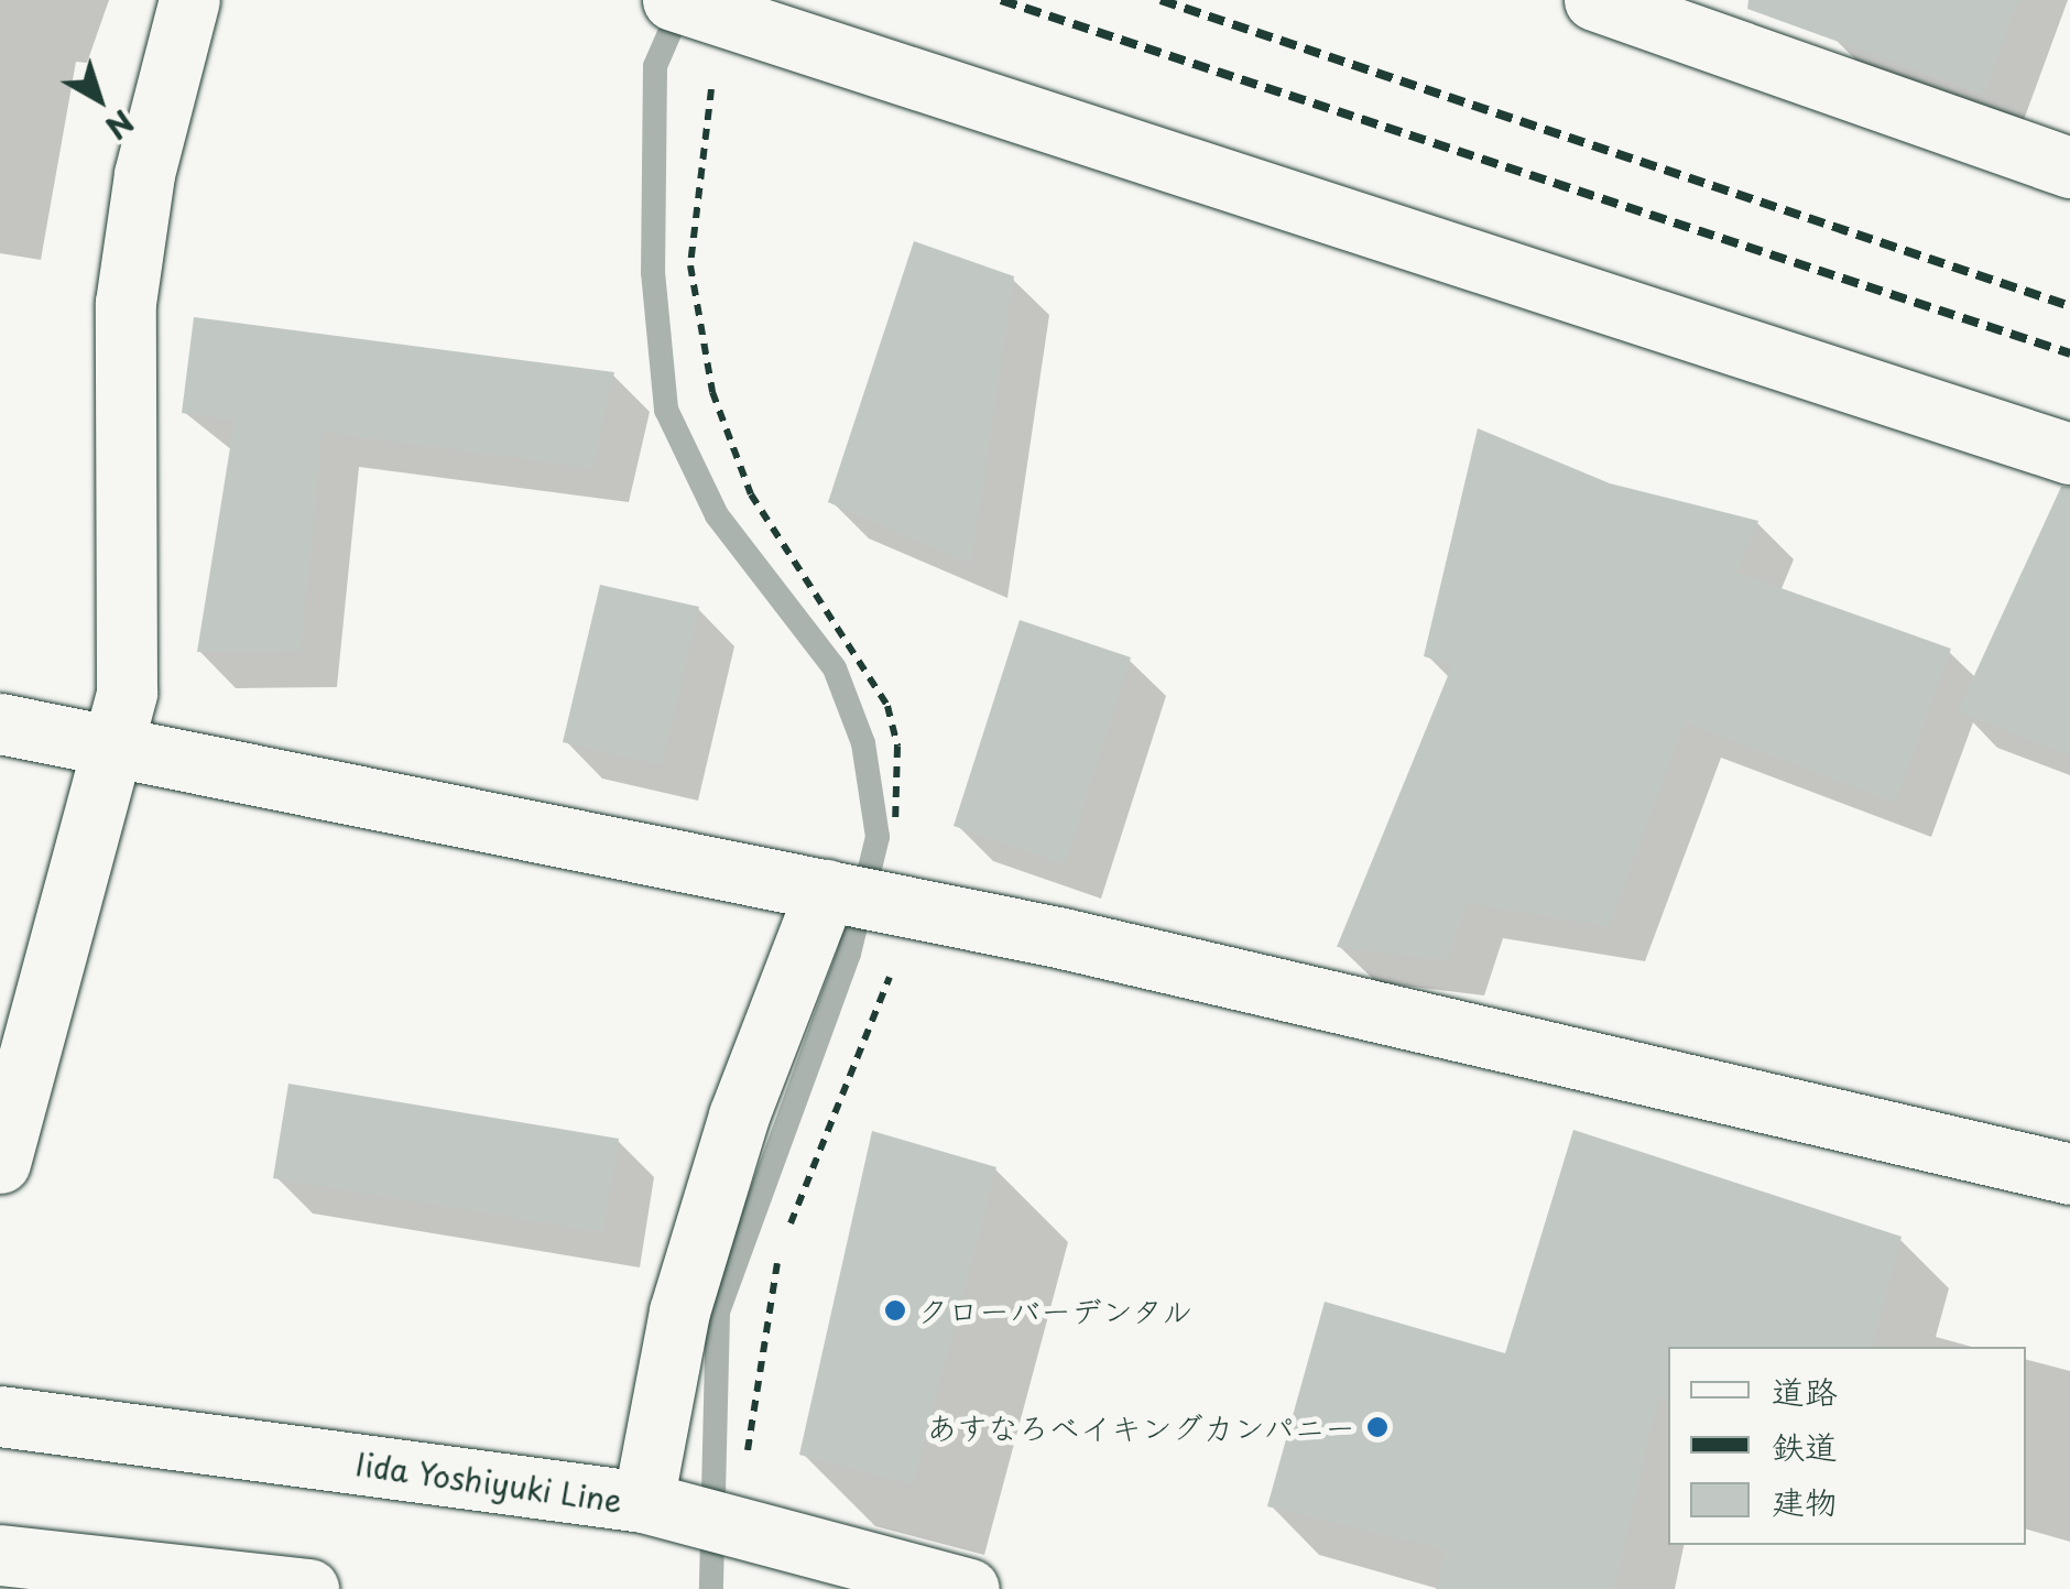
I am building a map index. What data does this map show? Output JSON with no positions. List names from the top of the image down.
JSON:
{
  "streets": {
    "street": ["Iida Yoshiyuki Line"]
  },
  "places": ["クローバーデンタル", "あすなろベイキングカンパニー"],
  "legend": ["道路", "鉄道", "建物"],
  "north": "bottom right"
}
